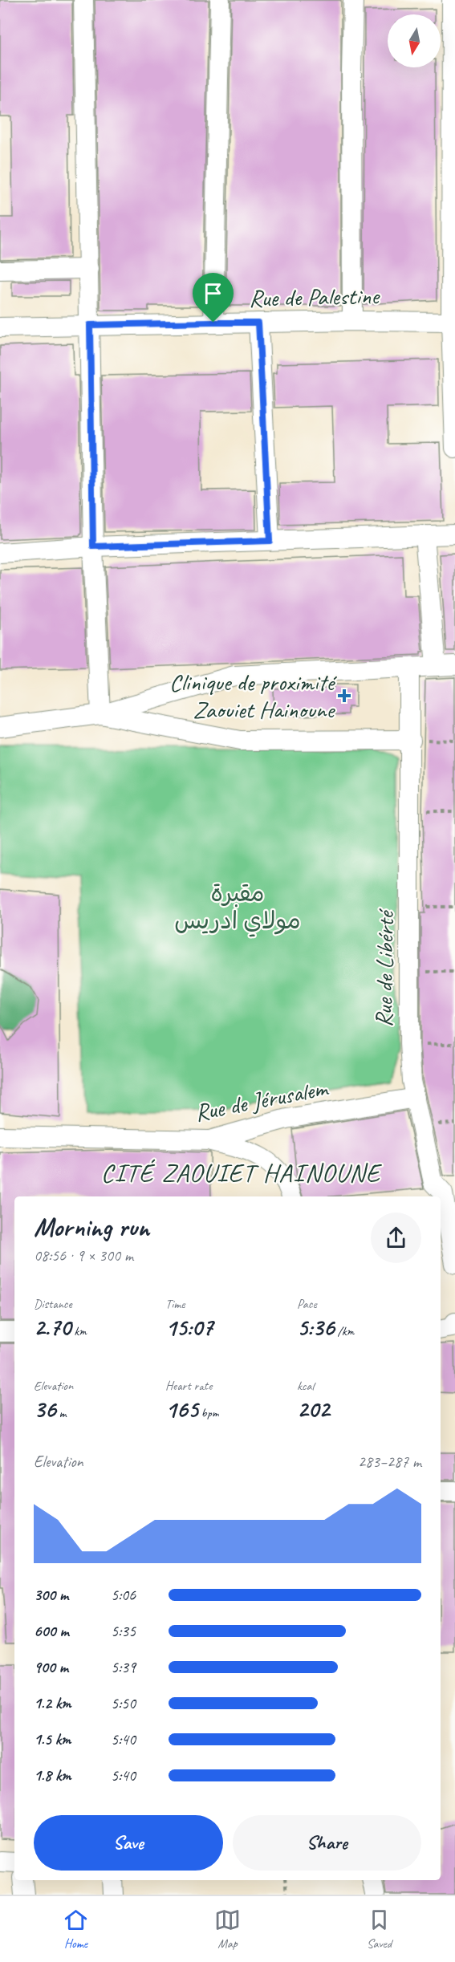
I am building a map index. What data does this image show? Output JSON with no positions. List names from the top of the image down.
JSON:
{
  "streets": {
    "street": ["Rue de Palestine", "Rue de Libérté", "Rue de Jérusalem"]
  },
  "crossings": [
    ["Rue de Libérté", "Rue de Jérusalem"]
  ],
  "districts": ["CITÉ ZAOUIET HAINOUNE"],
  "parks": ["مقبرة مولاي ادريس"],
  "places": {
    "health": ["Clinique de proximité Zaouiet Hainoune"]
  },
  "north": "bottom",
  "page": {
    "heading": ["Morning run", "08:56 · 9 × 300 m"],
    "stats": [
      ["Distance", "2.70 km"],
      ["Time", "15:07"],
      ["Pace", "5:36 /km"],
      ["Elevation", "36 m"],
      ["Heart rate", "165 bpm"],
      ["kcal", "202"]
    ],
    "chart": ["Elevation", "283–287 m"],
    "list": [
      {
        "name": "300 m",
        "note": "5:06"
      },
      {
        "name": "600 m",
        "note": "5:35"
      },
      {
        "name": "900 m",
        "note": "5:39"
      },
      {
        "name": "1.2 km",
        "note": "5:50"
      },
      {
        "name": "1.5 km",
        "note": "5:40"
      },
      {
        "name": "1.8 km",
        "note": "5:40"
      }
    ],
    "buttons": ["Save", "Share"],
    "tabs": ["Home", "Map", "Saved"]
  }
}
